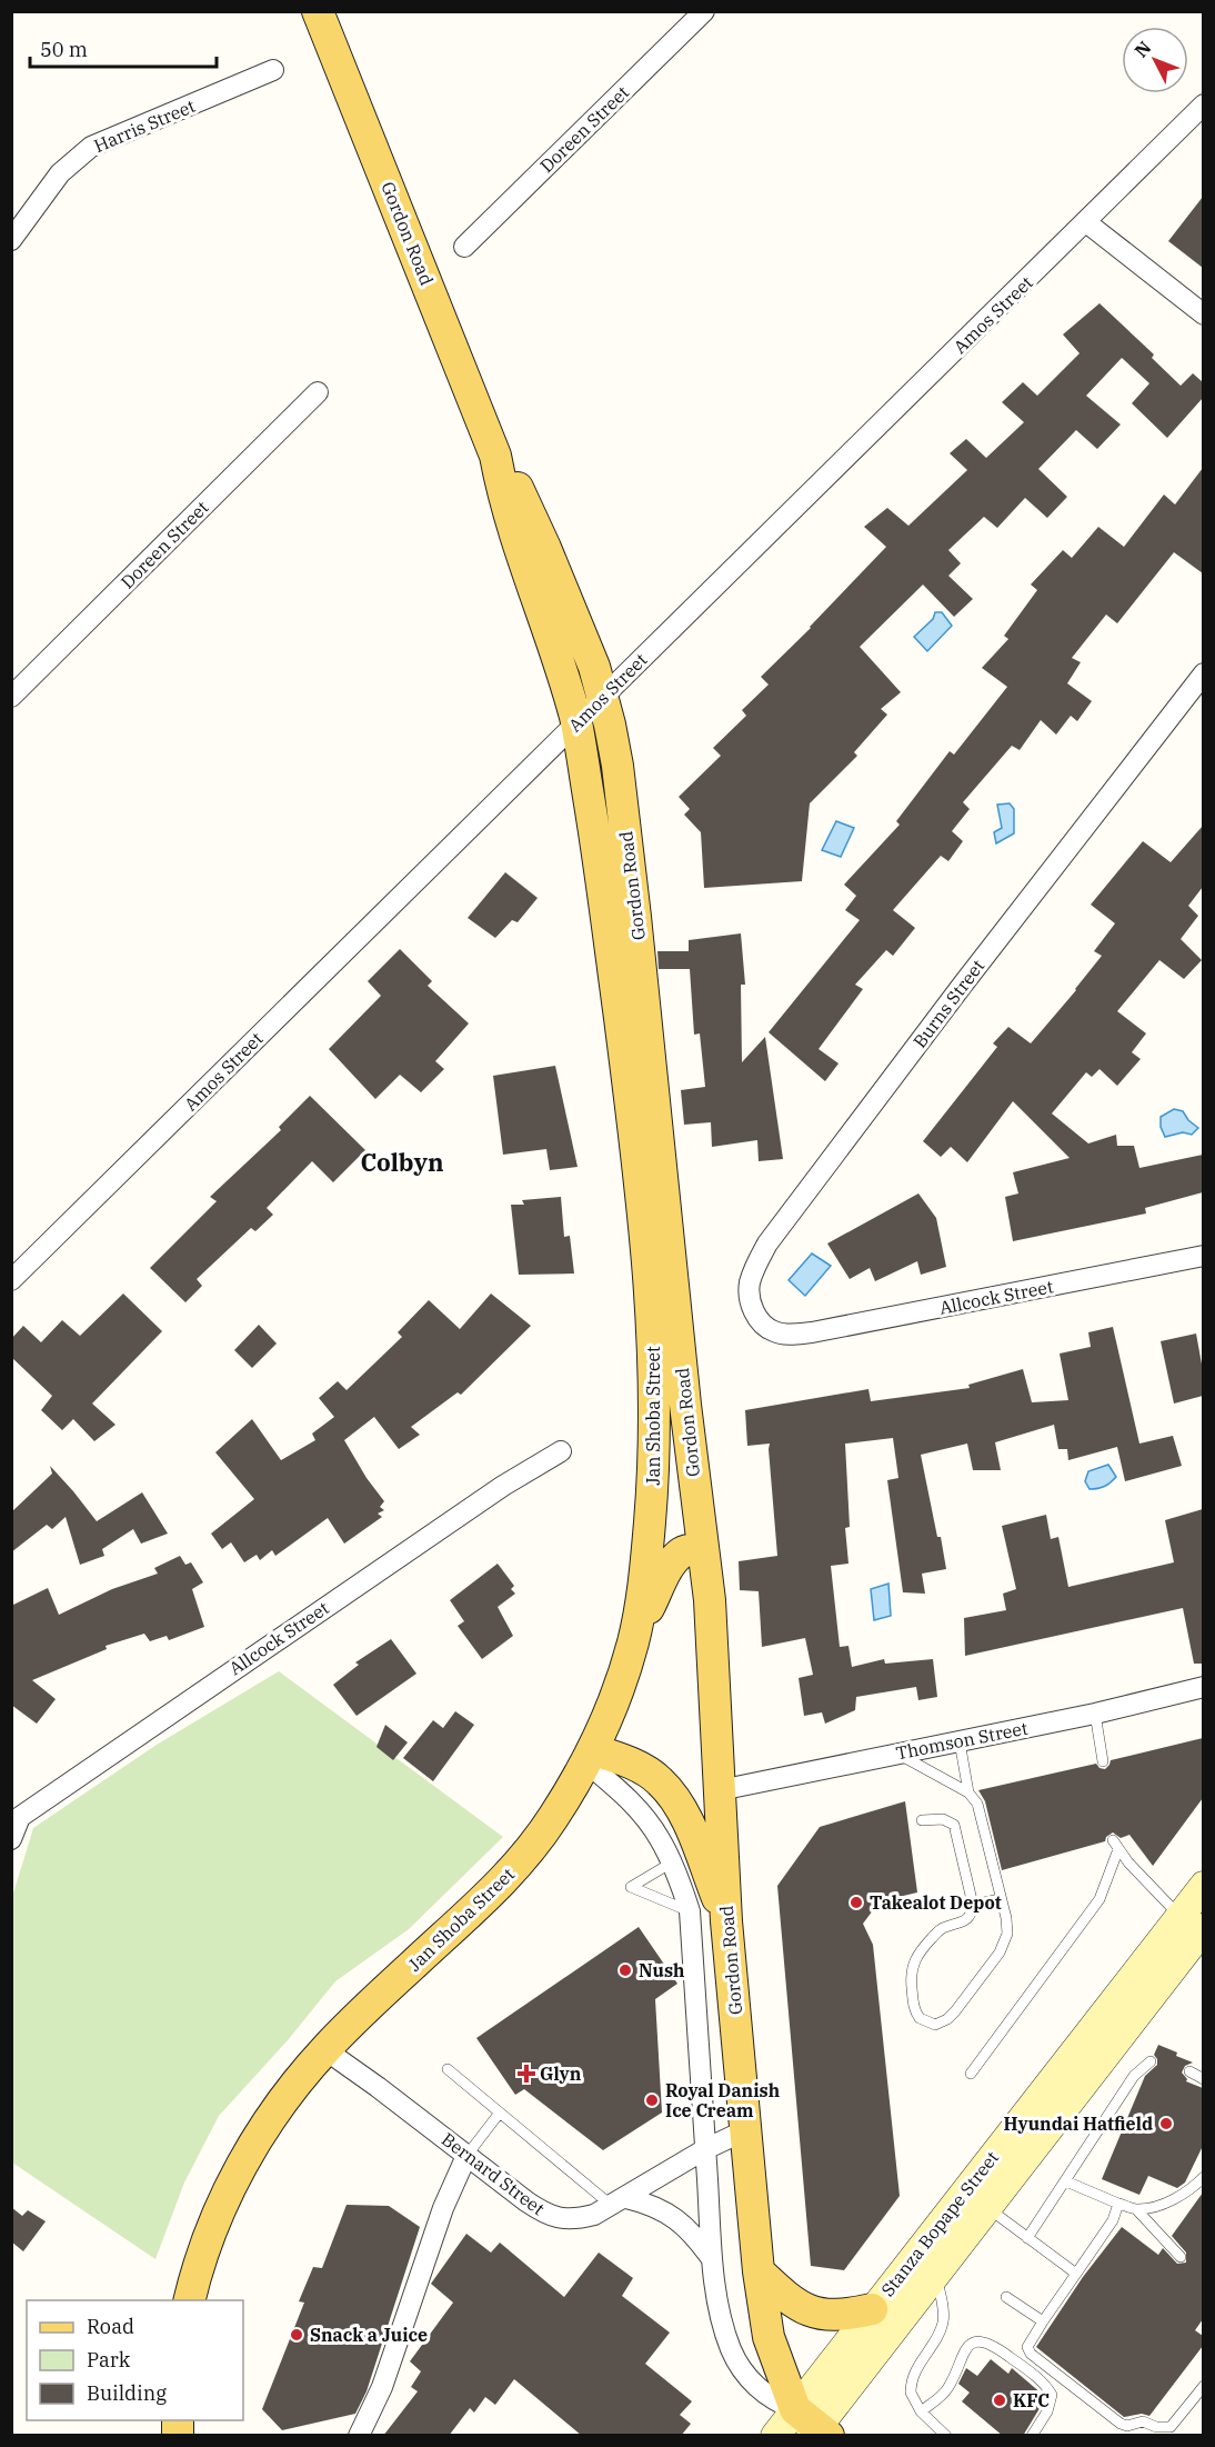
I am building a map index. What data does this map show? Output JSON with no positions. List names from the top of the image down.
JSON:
{
  "streets": {
    "main road": ["Gordon Road", "Jan Shoba Street", "Stanza Bopape Street"],
    "street": [
      "Harris Street",
      "Doreen Street",
      "Amos Street",
      "Burns Street",
      "Allcock Street",
      "Thomson Street",
      "Bernard Street"
    ]
  },
  "crossings": [
    ["Gordon Road", "Amos Street"],
    ["Gordon Road", "Jan Shoba Street"],
    ["Gordon Road", "Thomson Street"],
    ["Gordon Road", "Bernard Street"],
    ["Gordon Road", "Stanza Bopape Street"],
    ["Burns Street", "Allcock Street"],
    ["Jan Shoba Street", "Bernard Street"]
  ],
  "districts": ["Colbyn"],
  "places": {
    "other": [
      "Takealot Depot",
      "Nush",
      "Royal Danish Ice Cream",
      "Hyundai Hatfield",
      "Snack a Juice",
      "KFC"
    ],
    "health": ["Glyn"]
  },
  "legend": ["Road", "Park", "Building"],
  "scale_bar": "50 m",
  "north": "top left"
}
